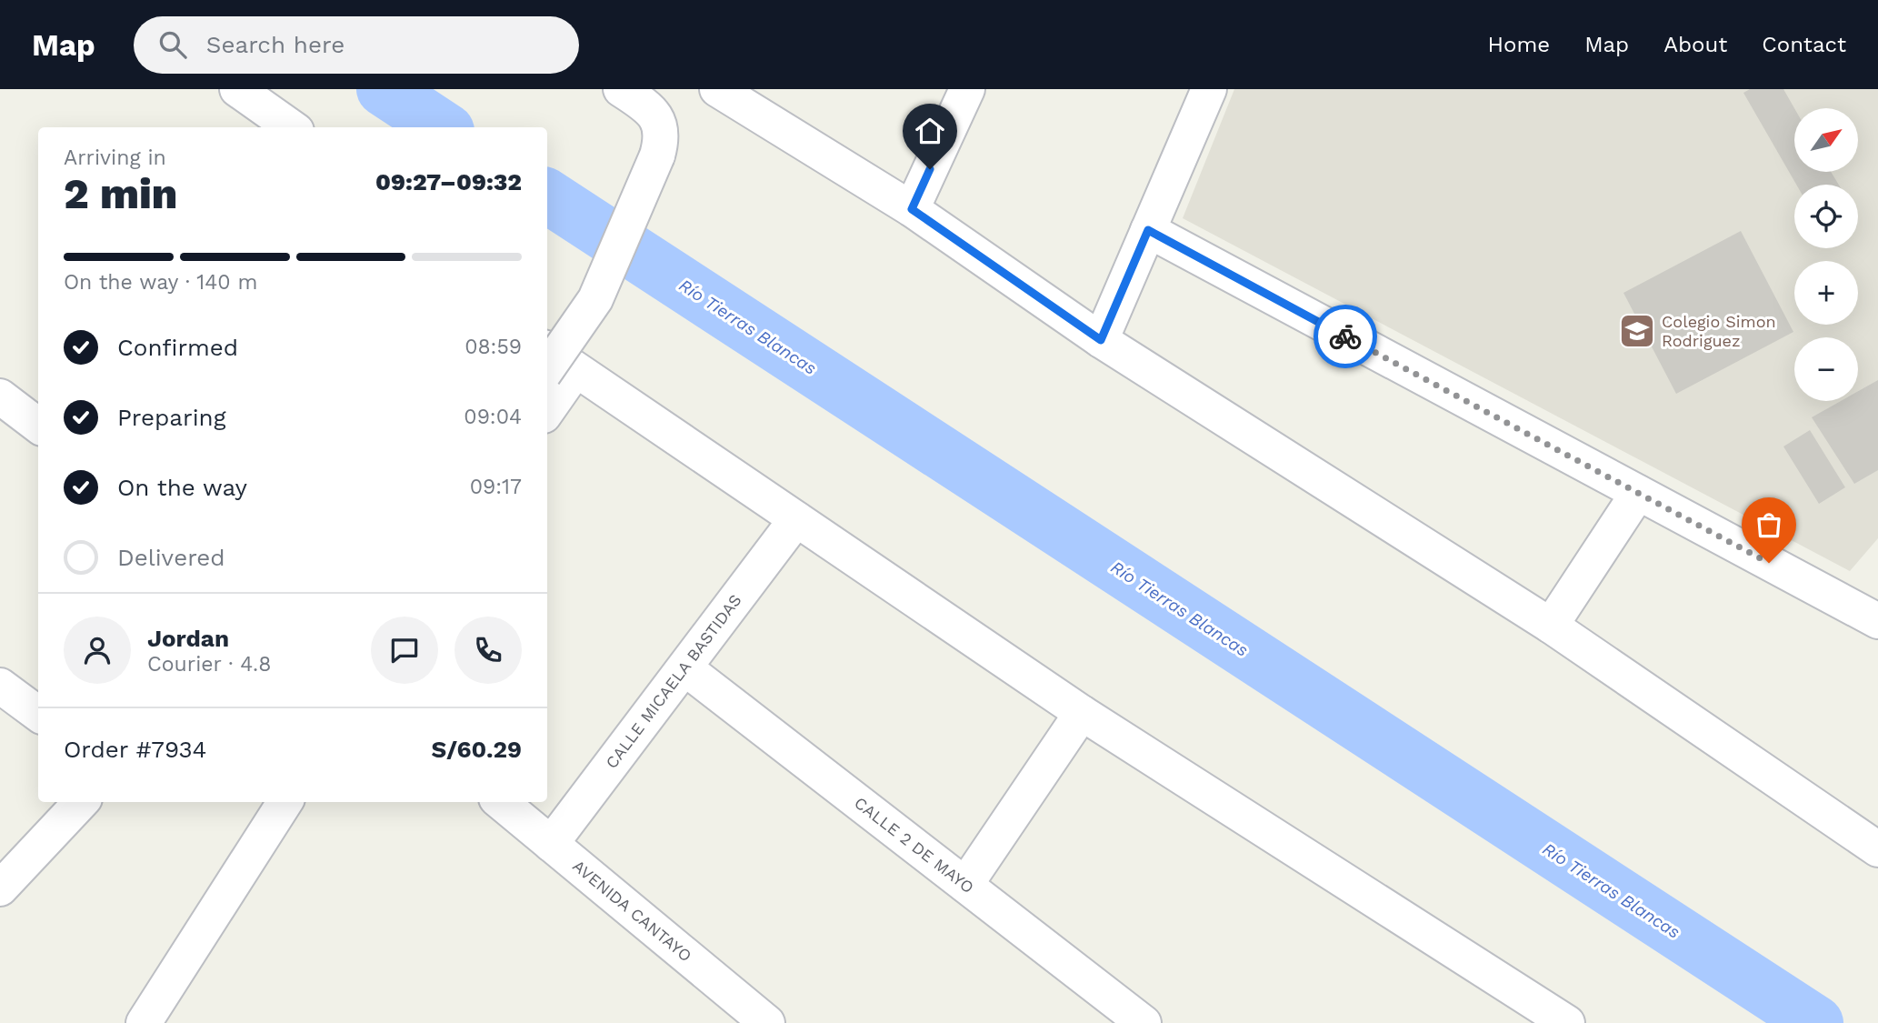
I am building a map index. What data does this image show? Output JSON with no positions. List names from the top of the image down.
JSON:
{
  "streets": {
    "street": ["CALLE MICAELA BASTIDAS", "CALLE 2 DE MAYO", "AVENIDA CANTAYO"]
  },
  "crossings": [
    ["CALLE MICAELA BASTIDAS", "CALLE 2 DE MAYO"],
    ["CALLE MICAELA BASTIDAS", "AVENIDA CANTAYO"]
  ],
  "water": ["Río Tierras Blancas"],
  "places": {
    "school or university": ["Colegio Simon Rodriguez"]
  },
  "north": "top right",
  "page": {
    "header": "Map",
    "search": "Search here",
    "nav": [
      "Home",
      "Map",
      "About",
      "Contact"
    ],
    "map_buttons": ["+", "−"],
    "heading": ["2 min", "Arriving in", "09:27–09:32"],
    "panel": [
      "Jordan",
      "Courier · 4.8",
      "Order #7934",
      "S/60.29"
    ],
    "bar": "On the way · 140 m",
    "list": [
      ["Confirmed", "08:59"],
      ["Preparing", "09:04"],
      ["On the way", "09:17"],
      "Delivered"
    ]
  }
}
